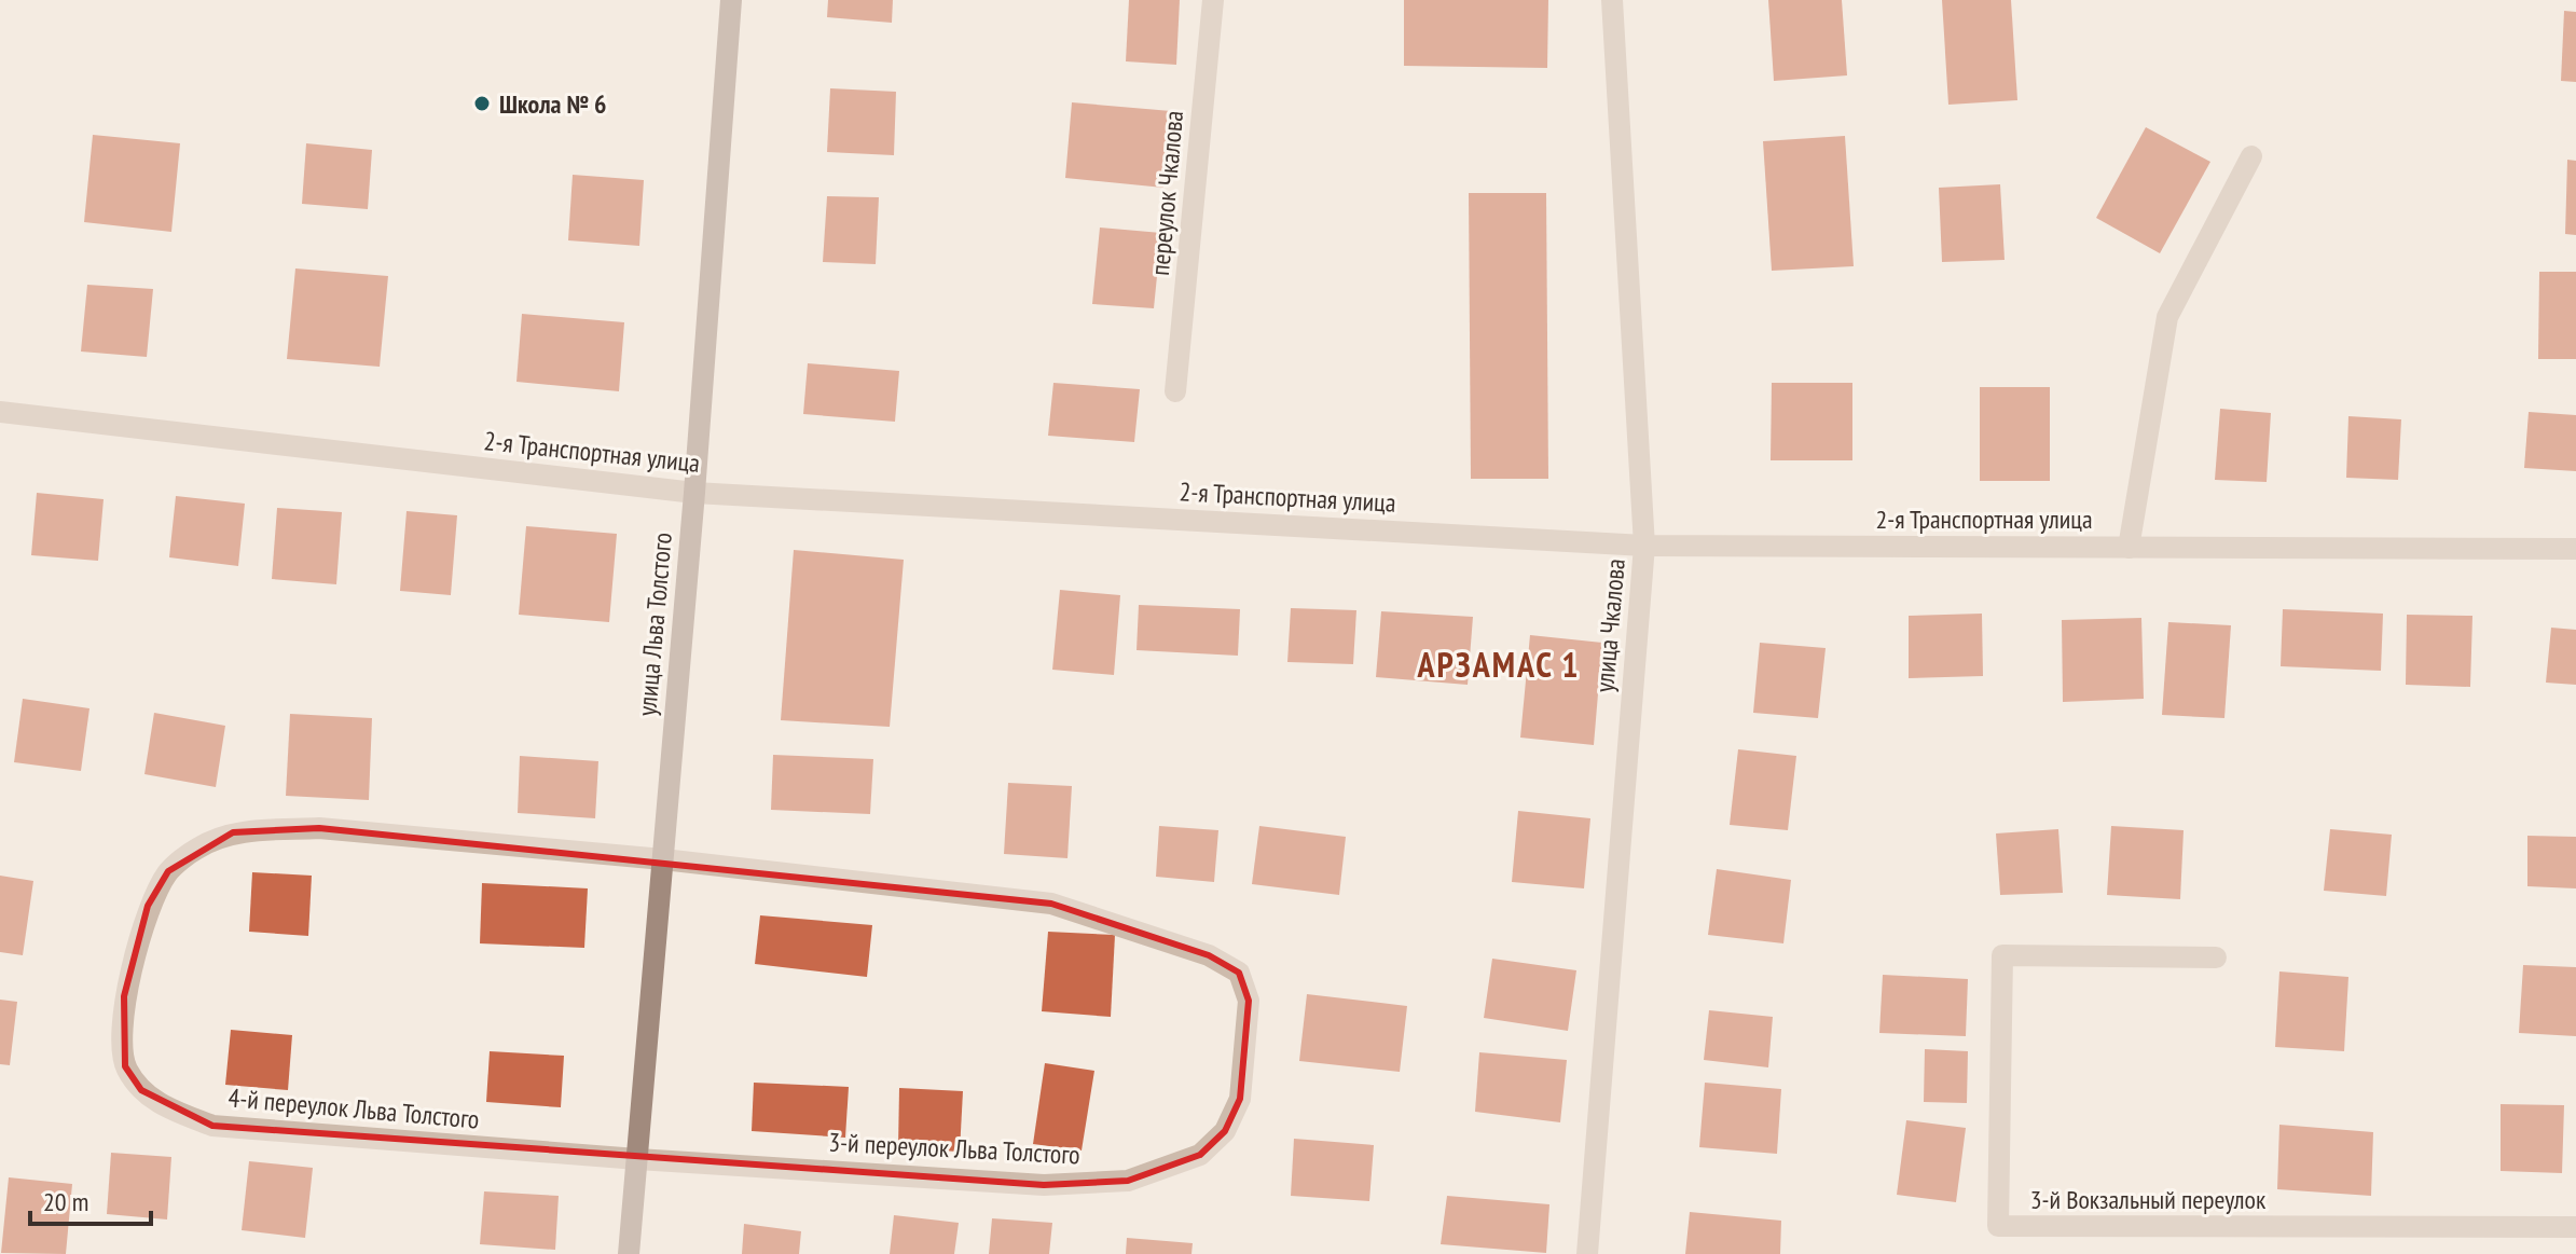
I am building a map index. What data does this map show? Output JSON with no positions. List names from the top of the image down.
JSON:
{
  "streets": {
    "street": [
      "переулок Чкалова",
      "2-я Транспортная улица",
      "улица Льва Толстого",
      "улица Чкалова",
      "4-й переулок Льва Толстого",
      "3-й переулок Льва Толстого",
      "3-й Вокзальный переулок"
    ]
  },
  "crossings": [
    ["2-я Транспортная улица", "улица Льва Толстого"],
    ["2-я Транспортная улица", "улица Чкалова"],
    ["улица Льва Толстого", "4-й переулок Льва Толстого"],
    ["улица Льва Толстого", "3-й переулок Льва Толстого"],
    ["4-й переулок Льва Толстого", "3-й переулок Льва Толстого"]
  ],
  "districts": ["АРЗАМАС 1"],
  "places": ["Школа № 6"],
  "scale_bar": "20 m"
}
